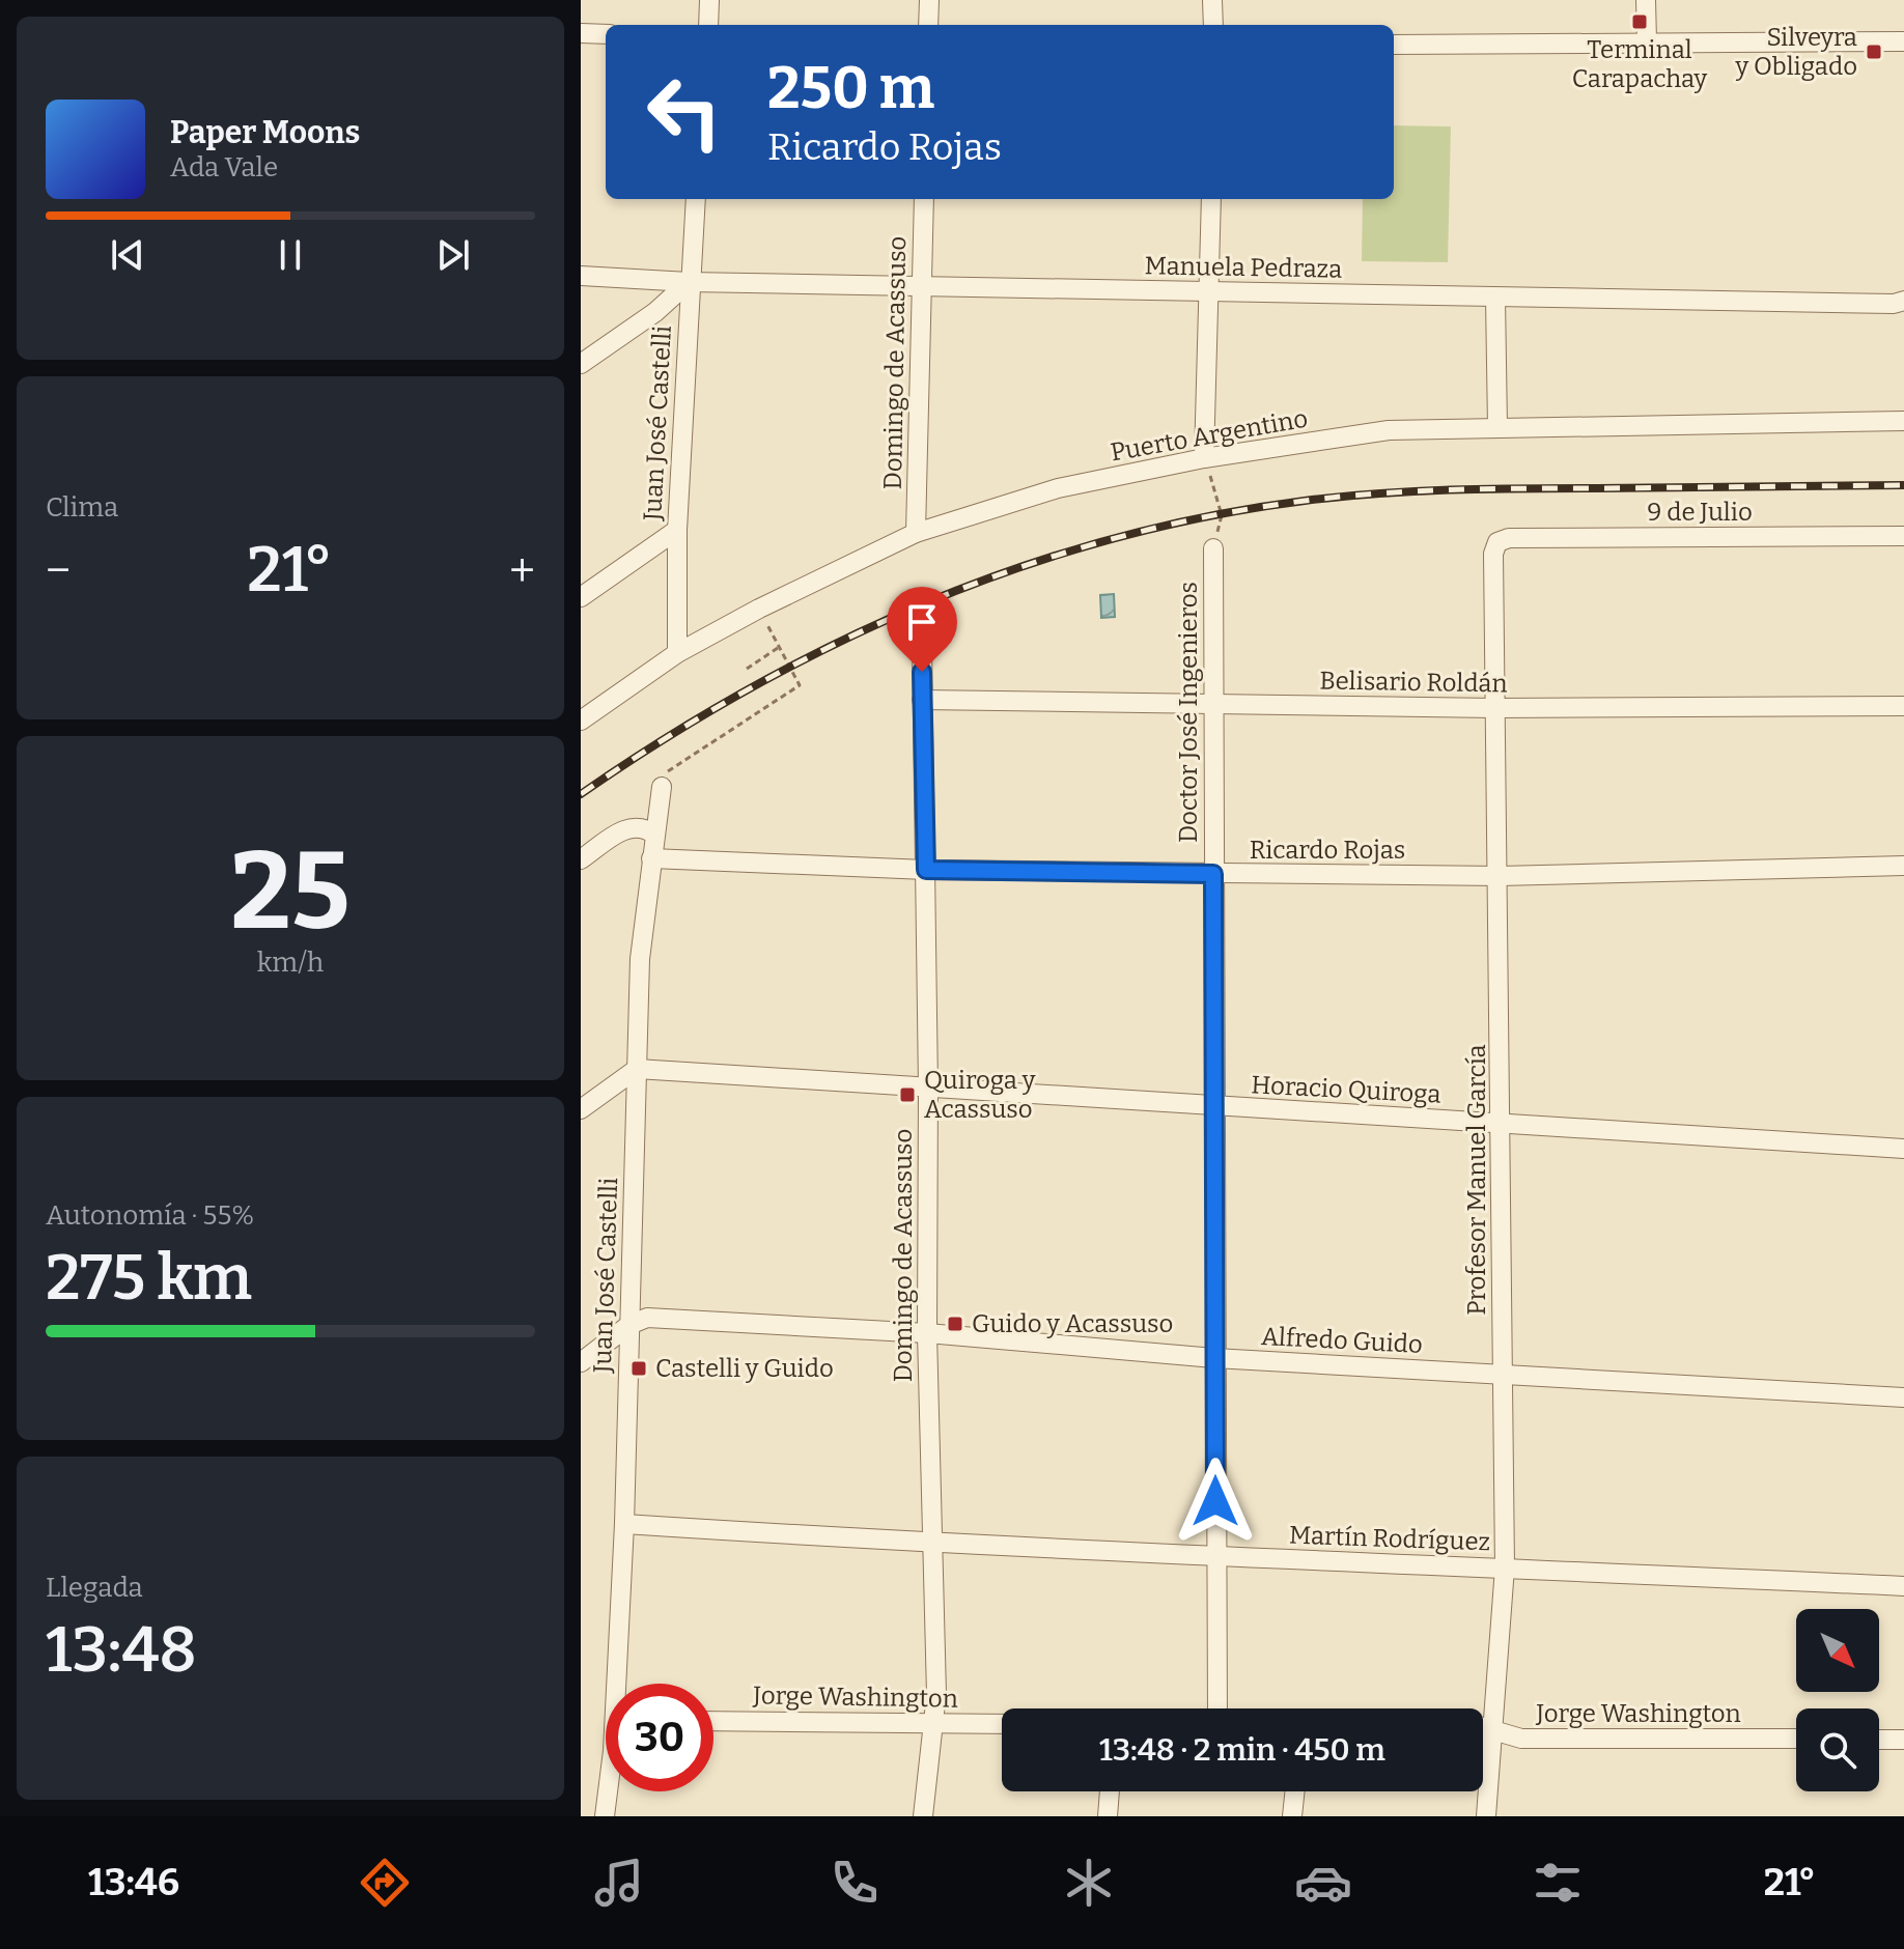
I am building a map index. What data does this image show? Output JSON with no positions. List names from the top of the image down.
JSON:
{
  "streets": {
    "street": [
      "Manuela Pedraza",
      "Domingo de Acassuso",
      "Juan José Castelli",
      "Puerto Argentino",
      "9 de Julio",
      "Belisario Roldán",
      "Doctor José Ingenieros",
      "Ricardo Rojas",
      "Horacio Quiroga",
      "Profesor Manuel García",
      "Alfredo Guido",
      "Martín Rodríguez",
      "Jorge Washington"
    ]
  },
  "crossings": [
    ["Manuela Pedraza", "Domingo de Acassuso"],
    ["Manuela Pedraza", "Juan José Castelli"],
    ["Domingo de Acassuso", "Puerto Argentino"],
    ["Domingo de Acassuso", "Belisario Roldán"],
    ["Domingo de Acassuso", "Ricardo Rojas"],
    ["Domingo de Acassuso", "Horacio Quiroga"],
    ["Domingo de Acassuso", "Alfredo Guido"],
    ["Domingo de Acassuso", "Martín Rodríguez"],
    ["Domingo de Acassuso", "Jorge Washington"],
    ["Juan José Castelli", "Puerto Argentino"],
    ["Juan José Castelli", "Ricardo Rojas"],
    ["Juan José Castelli", "Horacio Quiroga"],
    ["Juan José Castelli", "Alfredo Guido"],
    ["Juan José Castelli", "Martín Rodríguez"],
    ["9 de Julio", "Profesor Manuel García"],
    ["Belisario Roldán", "Doctor José Ingenieros"],
    ["Belisario Roldán", "Profesor Manuel García"],
    ["Doctor José Ingenieros", "Ricardo Rojas"],
    ["Doctor José Ingenieros", "Horacio Quiroga"],
    ["Doctor José Ingenieros", "Alfredo Guido"],
    ["Doctor José Ingenieros", "Martín Rodríguez"],
    ["Ricardo Rojas", "Profesor Manuel García"],
    ["Horacio Quiroga", "Profesor Manuel García"],
    ["Profesor Manuel García", "Alfredo Guido"],
    ["Profesor Manuel García", "Martín Rodríguez"],
    ["Profesor Manuel García", "Jorge Washington"]
  ],
  "places": {
    "transit": [
      "Terminal Carapachay",
      "Silveyra y Obligado",
      "Quiroga y Acassuso",
      "Guido y Acassuso",
      "Castelli y Guido"
    ]
  },
  "north": "bottom right",
  "page": {
    "turn": ["250 m", "Ricardo Rojas"],
    "song": ["Paper Moons", "Ada Vale"],
    "tile": [
      "Clima",
      ["25", "km/h"],
      ["Autonomía · 55%", "275 km"],
      ["Llegada", "13:48"]
    ],
    "heat": ["−", "21°", "+"],
    "limit": "30",
    "trip": "13:48 · 2 min · 450 m",
    "tabs": ["13:46", "21°"]
  }
}
